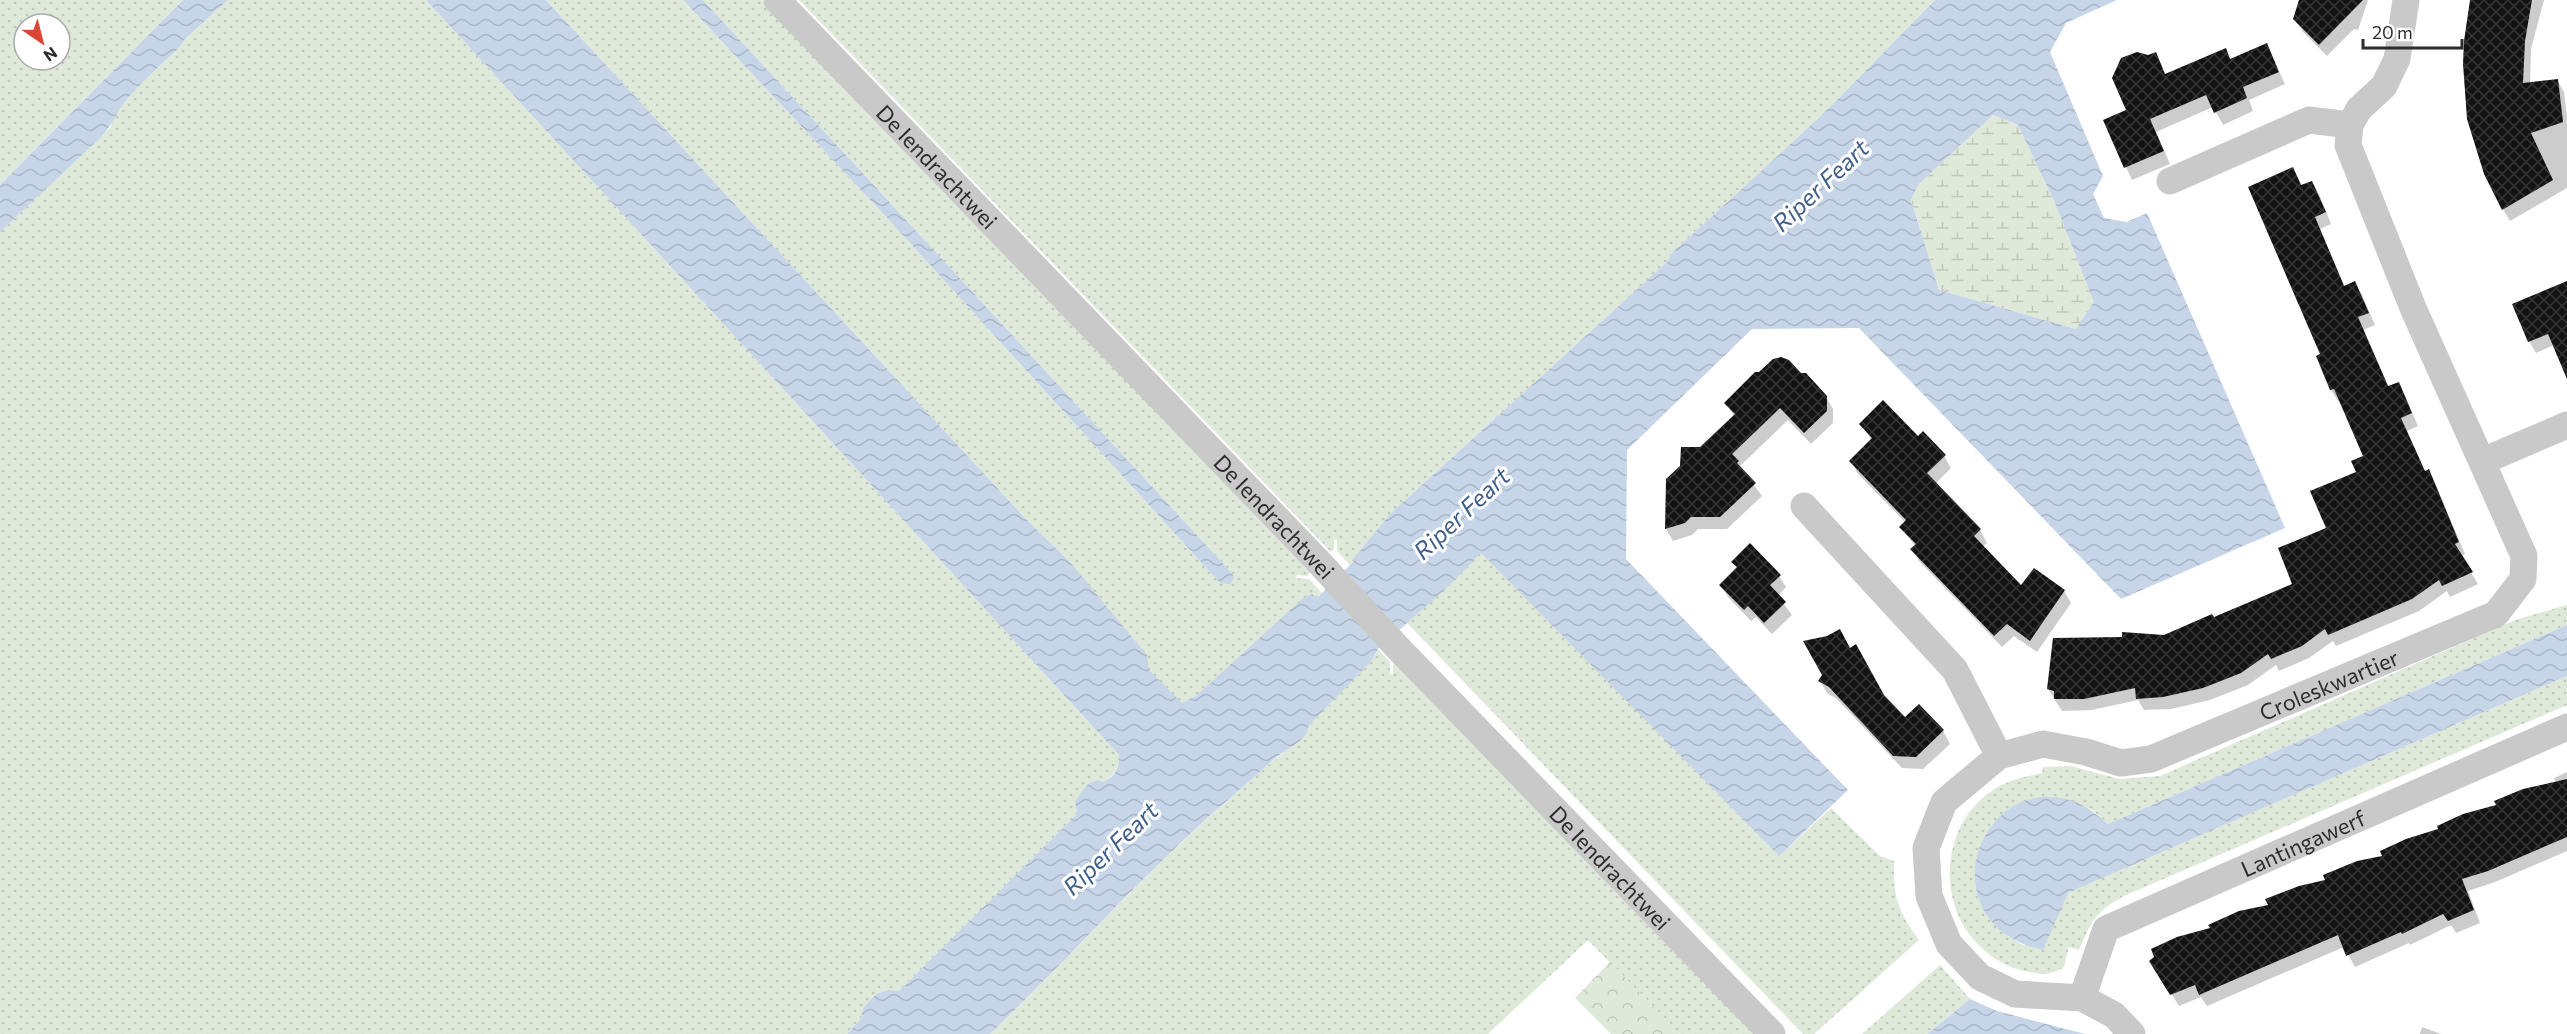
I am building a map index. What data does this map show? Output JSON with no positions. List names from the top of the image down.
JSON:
{
  "streets": {
    "street": ["De Iendrachtwei", "Croleskwartier", "Lantingawerf"]
  },
  "crossings": [
    ["Croleskwartier", "Lantingawerf"]
  ],
  "water": ["Riper Feart"],
  "scale_bar": "20 m",
  "north": "bottom right"
}
